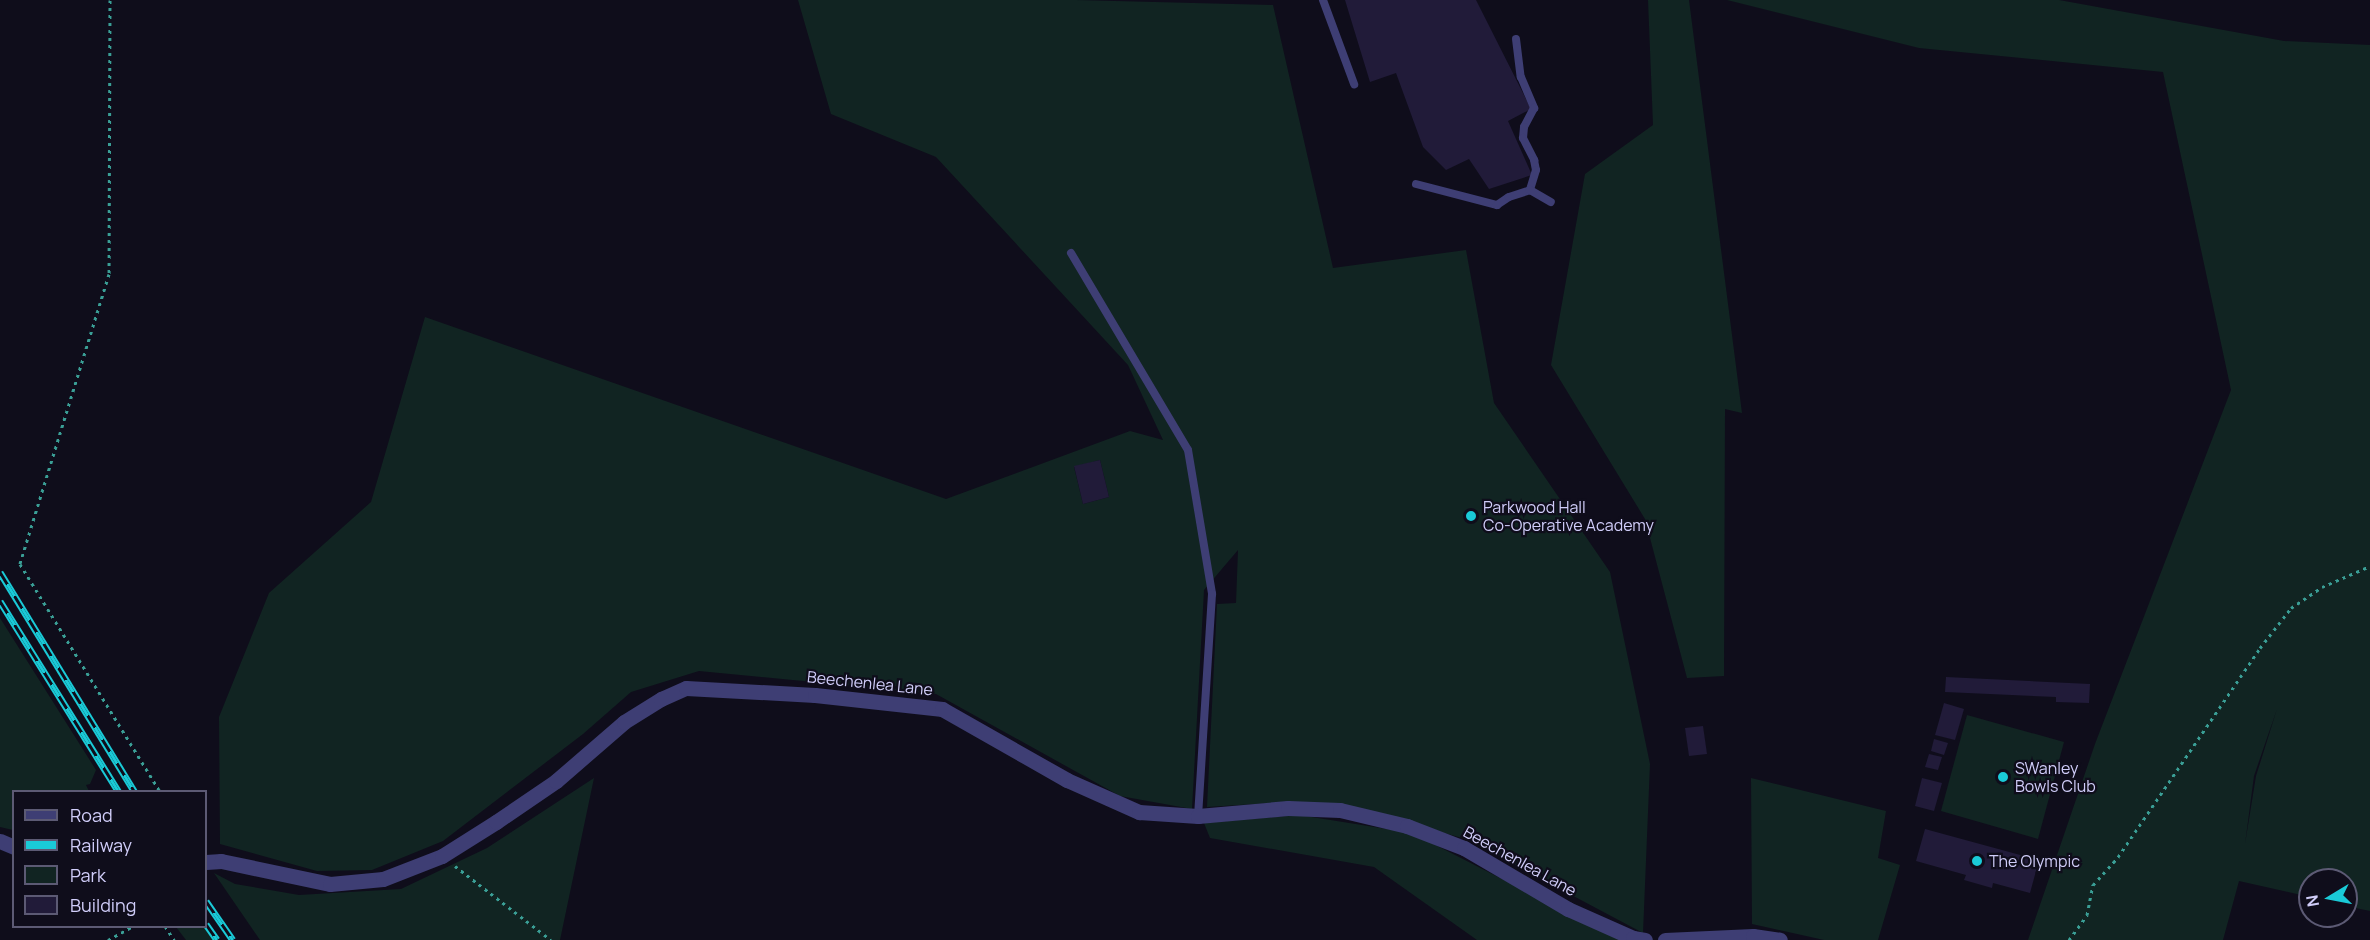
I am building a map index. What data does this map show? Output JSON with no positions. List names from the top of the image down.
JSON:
{
  "streets": {
    "street": ["Beechenlea Lane"]
  },
  "places": ["Parkwood Hall Co-Operative Academy", "SWanley Bowls Club", "The Olympic"],
  "legend": [
    "Road",
    "Railway",
    "Park",
    "Building"
  ],
  "north": "left"
}
